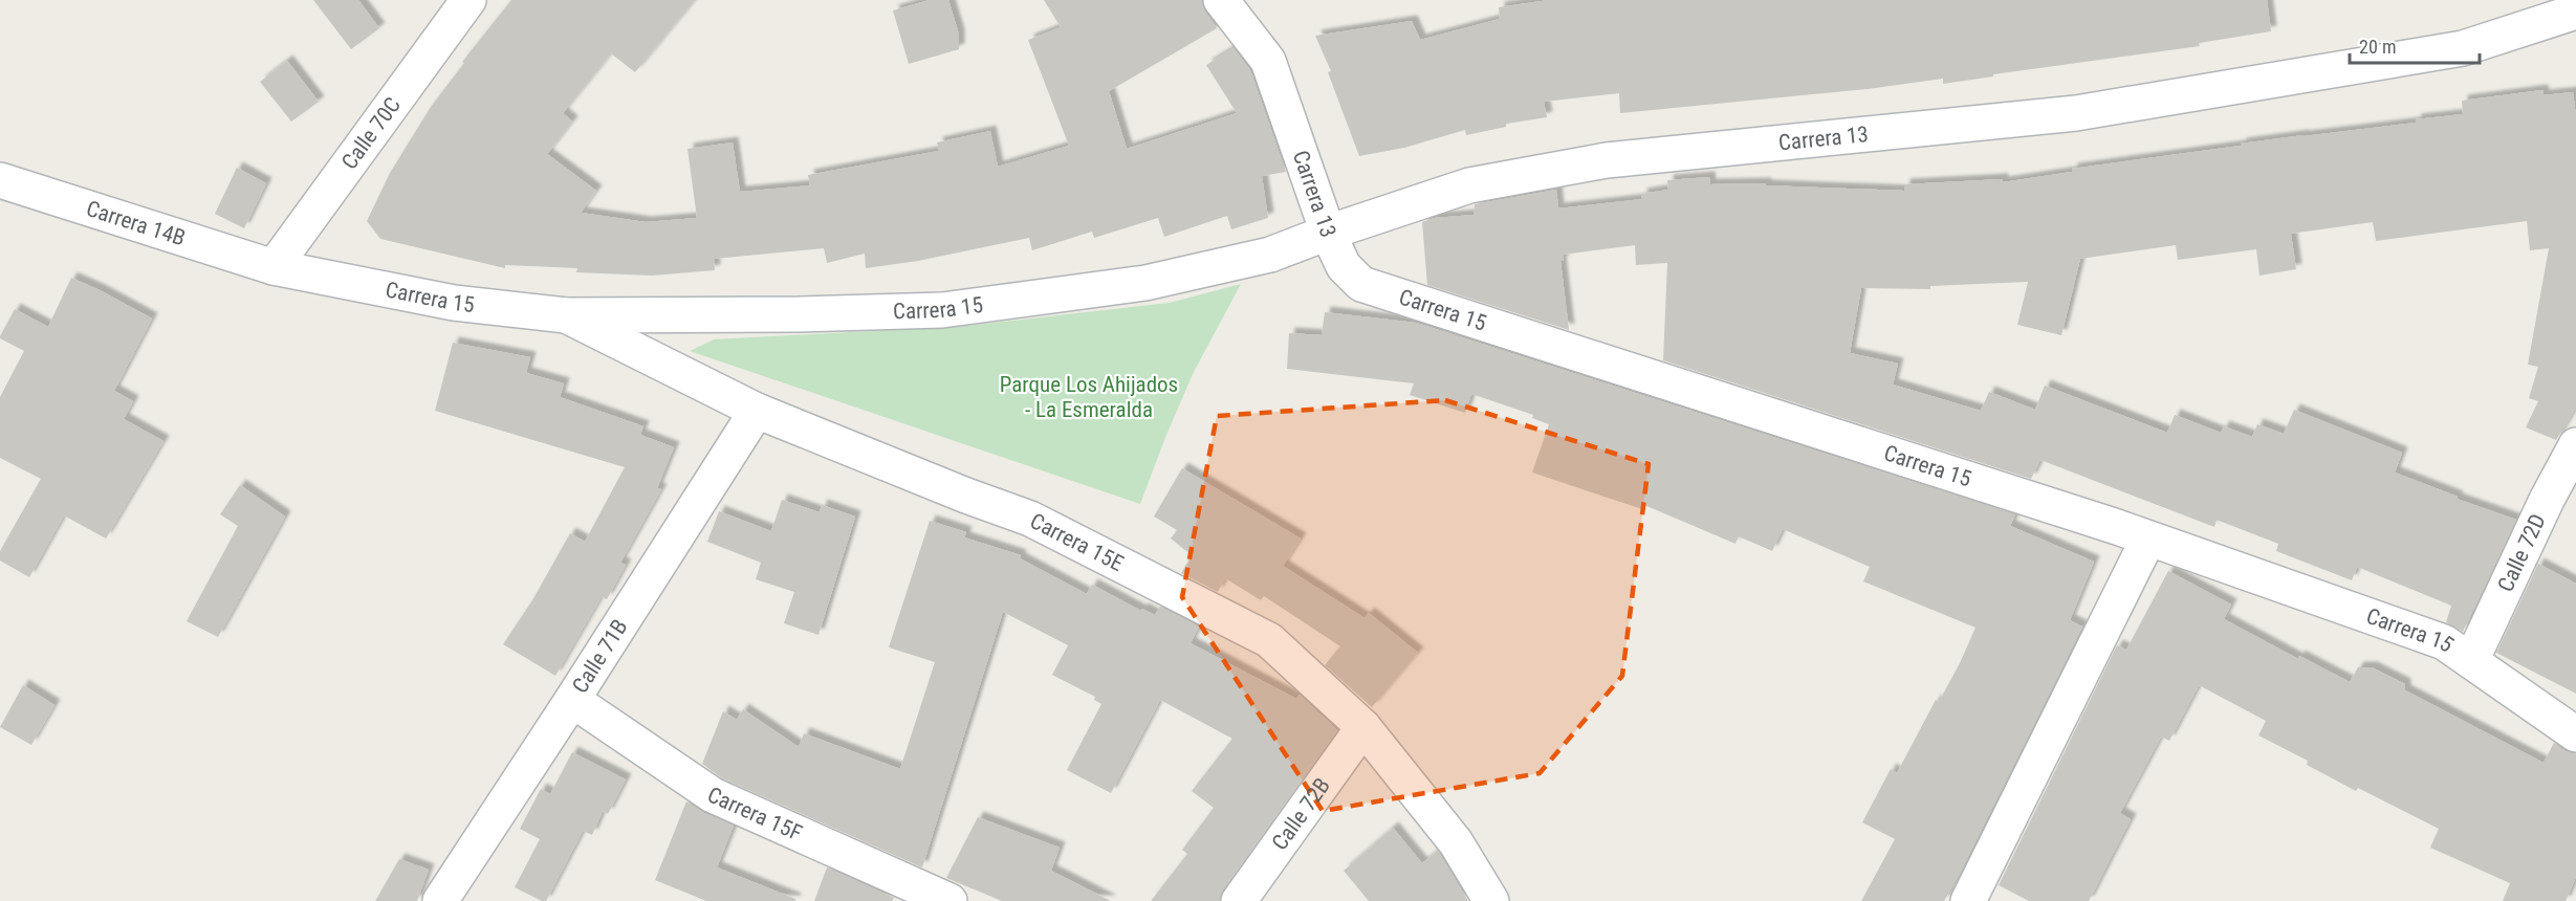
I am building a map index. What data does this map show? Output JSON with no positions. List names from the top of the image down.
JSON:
{
  "streets": {
    "street": [
      "Calle 70C",
      "Carrera 13",
      "Carrera 14B",
      "Carrera 15",
      "Carrera 15E",
      "Calle 72D",
      "Calle 71B",
      "Carrera 15F",
      "Calle 72B"
    ]
  },
  "crossings": [
    ["Calle 70C", "Carrera 14B"],
    ["Calle 70C", "Carrera 15"],
    ["Carrera 13", "Carrera 15"],
    ["Carrera 14B", "Carrera 15"],
    ["Carrera 15", "Carrera 15E"],
    ["Carrera 15", "Calle 72D"],
    ["Carrera 15E", "Calle 71B"],
    ["Carrera 15E", "Calle 72B"],
    ["Calle 71B", "Carrera 15F"]
  ],
  "parks": ["Parque Los Ahijados - La Esmeralda"],
  "scale_bar": "20 m"
}
